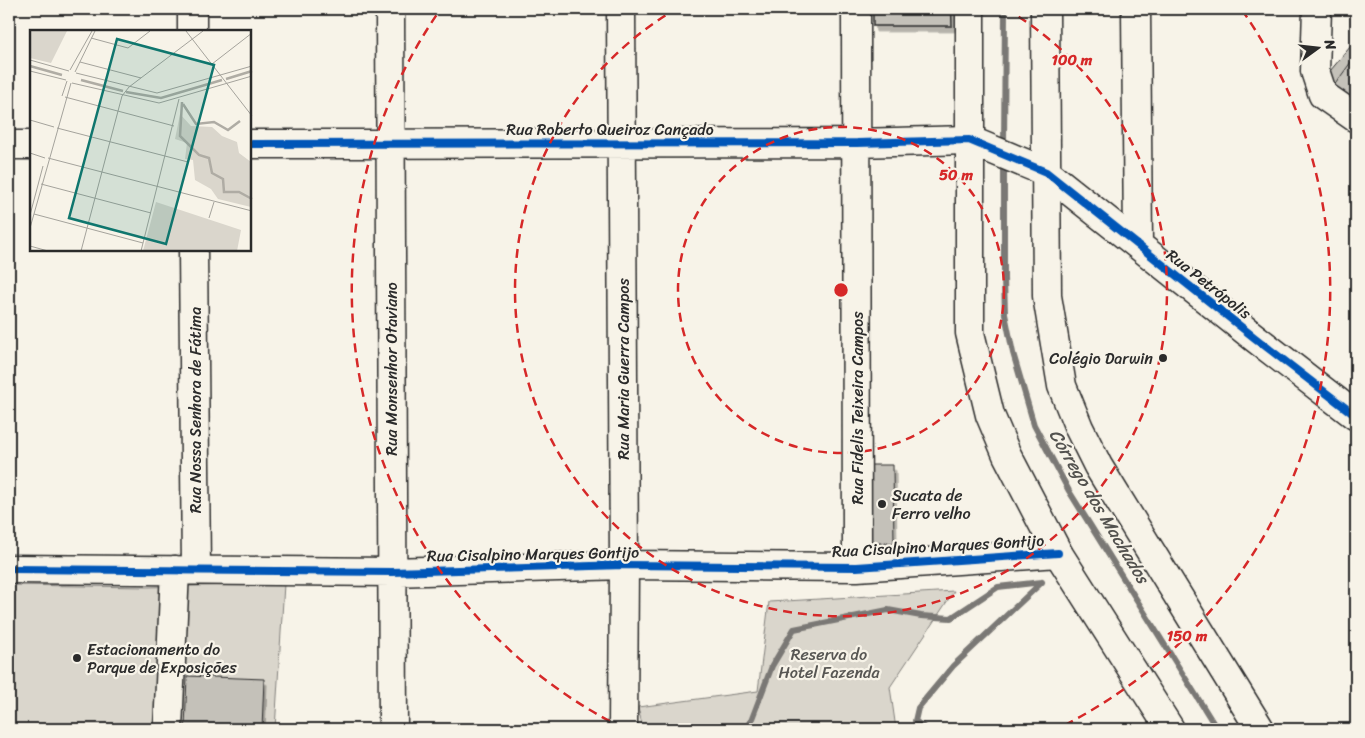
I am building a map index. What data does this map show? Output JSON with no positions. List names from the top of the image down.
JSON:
{
  "streets": {
    "street": [
      "Rua Roberto Queiroz Cançado",
      "Rua Petrópolis",
      "Rua Monsenhor Otaviano",
      "Rua Maria Guerra Campos",
      "Rua Fidelis Teixeira Campos",
      "Rua Nossa Senhora de Fátima",
      "Rua Cisalpino Marques Gontijo"
    ]
  },
  "crossings": [
    ["Rua Roberto Queiroz Cançado", "Rua Petrópolis"],
    ["Rua Roberto Queiroz Cançado", "Rua Monsenhor Otaviano"],
    ["Rua Roberto Queiroz Cançado", "Rua Maria Guerra Campos"],
    ["Rua Roberto Queiroz Cançado", "Rua Fidelis Teixeira Campos"],
    ["Rua Monsenhor Otaviano", "Rua Cisalpino Marques Gontijo"],
    ["Rua Maria Guerra Campos", "Rua Cisalpino Marques Gontijo"],
    ["Rua Fidelis Teixeira Campos", "Rua Cisalpino Marques Gontijo"],
    ["Rua Nossa Senhora de Fátima", "Rua Cisalpino Marques Gontijo"]
  ],
  "water": ["Córrego dos Machados"],
  "parks": ["Reserva do Hotel Fazenda"],
  "places": ["Colégio Darwin", "Sucata de Ferro velho", "Estacionamento do Parque de Exposições"],
  "north": "right",
  "rings": ["100 m", "50 m", "150 m"]
}
